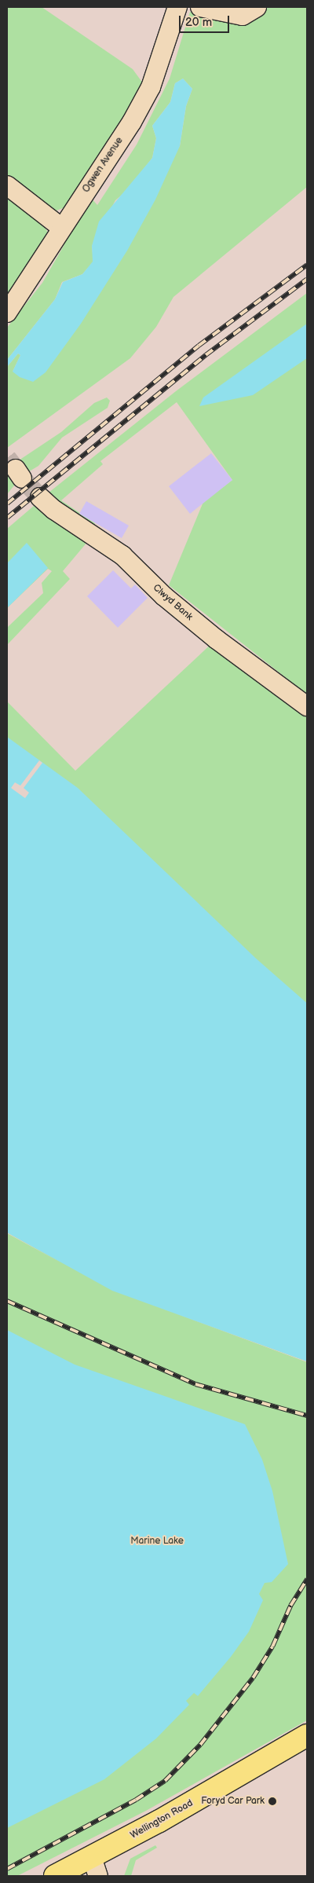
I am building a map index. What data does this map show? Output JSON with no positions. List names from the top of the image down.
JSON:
{
  "streets": {
    "main road": ["Wellington Road"],
    "street": ["Ogwen Avenue", "Clwyd Bank"]
  },
  "parks": ["Marine Lake"],
  "places": ["Foryd Car Park"],
  "scale_bar": "20 m"
}
